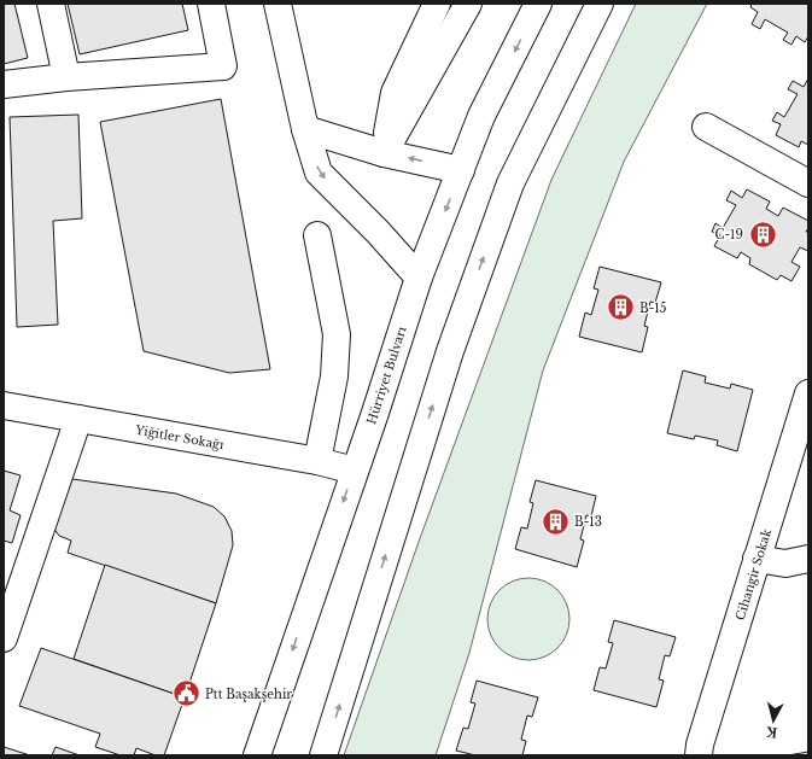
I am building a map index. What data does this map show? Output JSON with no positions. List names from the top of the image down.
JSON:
{
  "streets": {
    "main road": ["Hürriyet Bulvarı", "Yiğitler Sokağı", "Cihangir Sokak"]
  },
  "crossings": [
    ["Hürriyet Bulvarı", "Yiğitler Sokağı"]
  ],
  "places": {
    "building": ["C-19", "B-15", "B-13"],
    "public building": ["Ptt Başakşehir"]
  },
  "north": "bottom"
}
